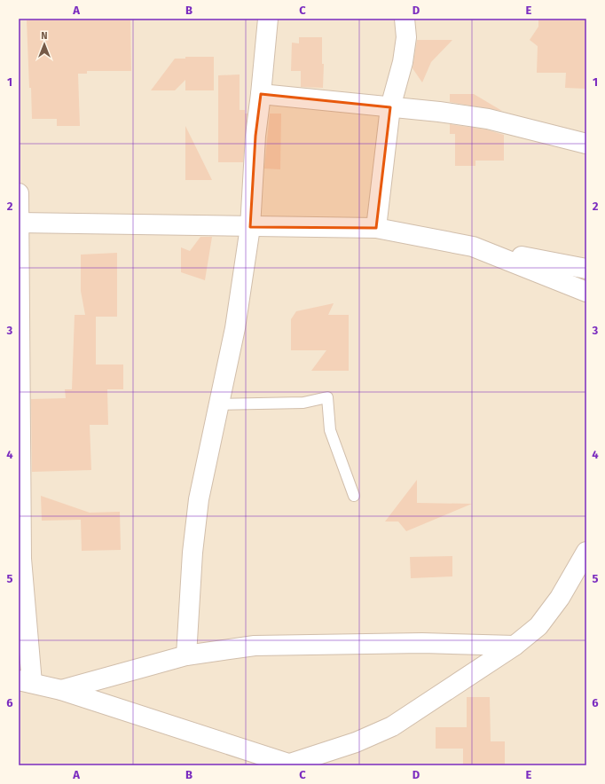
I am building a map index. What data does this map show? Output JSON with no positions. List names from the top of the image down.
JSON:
{
  "north": "top",
  "grid": {
    "columns": [
      "A",
      "B",
      "C",
      "D",
      "E"
    ],
    "rows": [
      "1",
      "2",
      "3",
      "4",
      "5",
      "6"
    ]
  }
}
